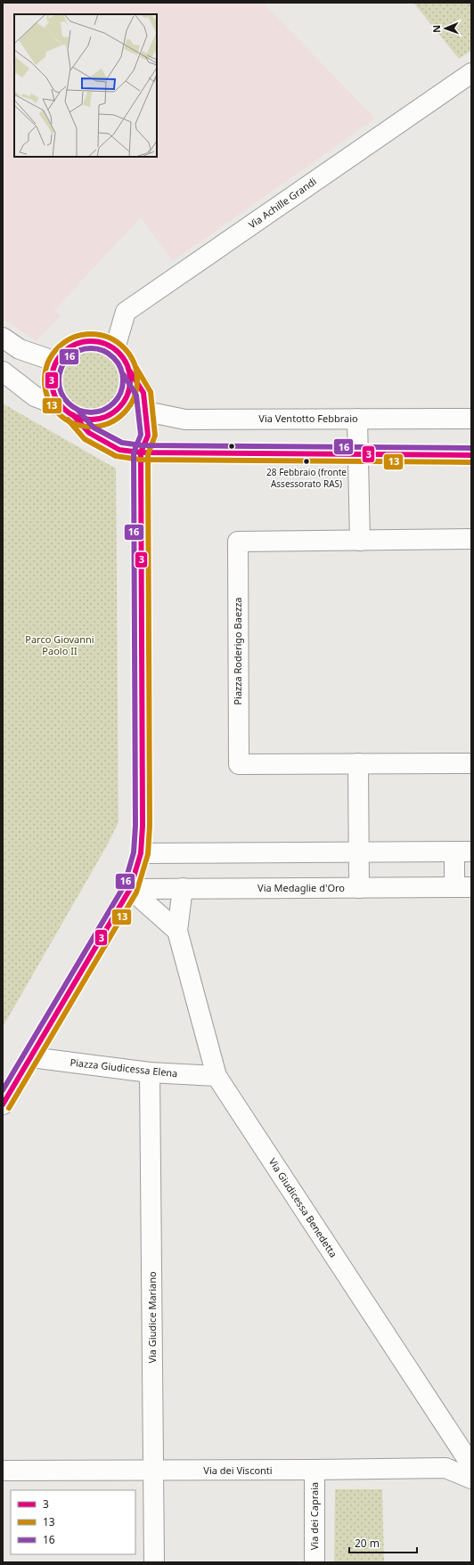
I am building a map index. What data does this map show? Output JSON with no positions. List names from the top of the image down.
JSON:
{
  "streets": {
    "street": [
      "Via Achille Grandi",
      "Via Ventotto Febbraio",
      "Piazza Roderigo Baezza",
      "Via Medaglie d'Oro",
      "Piazza Giudicessa Elena",
      "Via Giudicessa Benedetta",
      "Via Giudice Mariano",
      "Via dei Visconti",
      "Via dei Capraia"
    ]
  },
  "crossings": [
    ["Via Medaglie d'Oro", "Via Giudicessa Benedetta"],
    ["Piazza Giudicessa Elena", "Via Giudicessa Benedetta"],
    ["Piazza Giudicessa Elena", "Via Giudice Mariano"],
    ["Via Giudice Mariano", "Via dei Visconti"],
    ["Via dei Visconti", "Via dei Capraia"]
  ],
  "parks": ["Parco Giovanni Paolo II"],
  "places": ["28 Febbraio (fronte Assessorato RAS)"],
  "lines": ["transit line 13", "transit line 3", "transit line 16"],
  "legend": ["3", "13", "16"],
  "scale_bar": "20 m",
  "north": "left"
}
